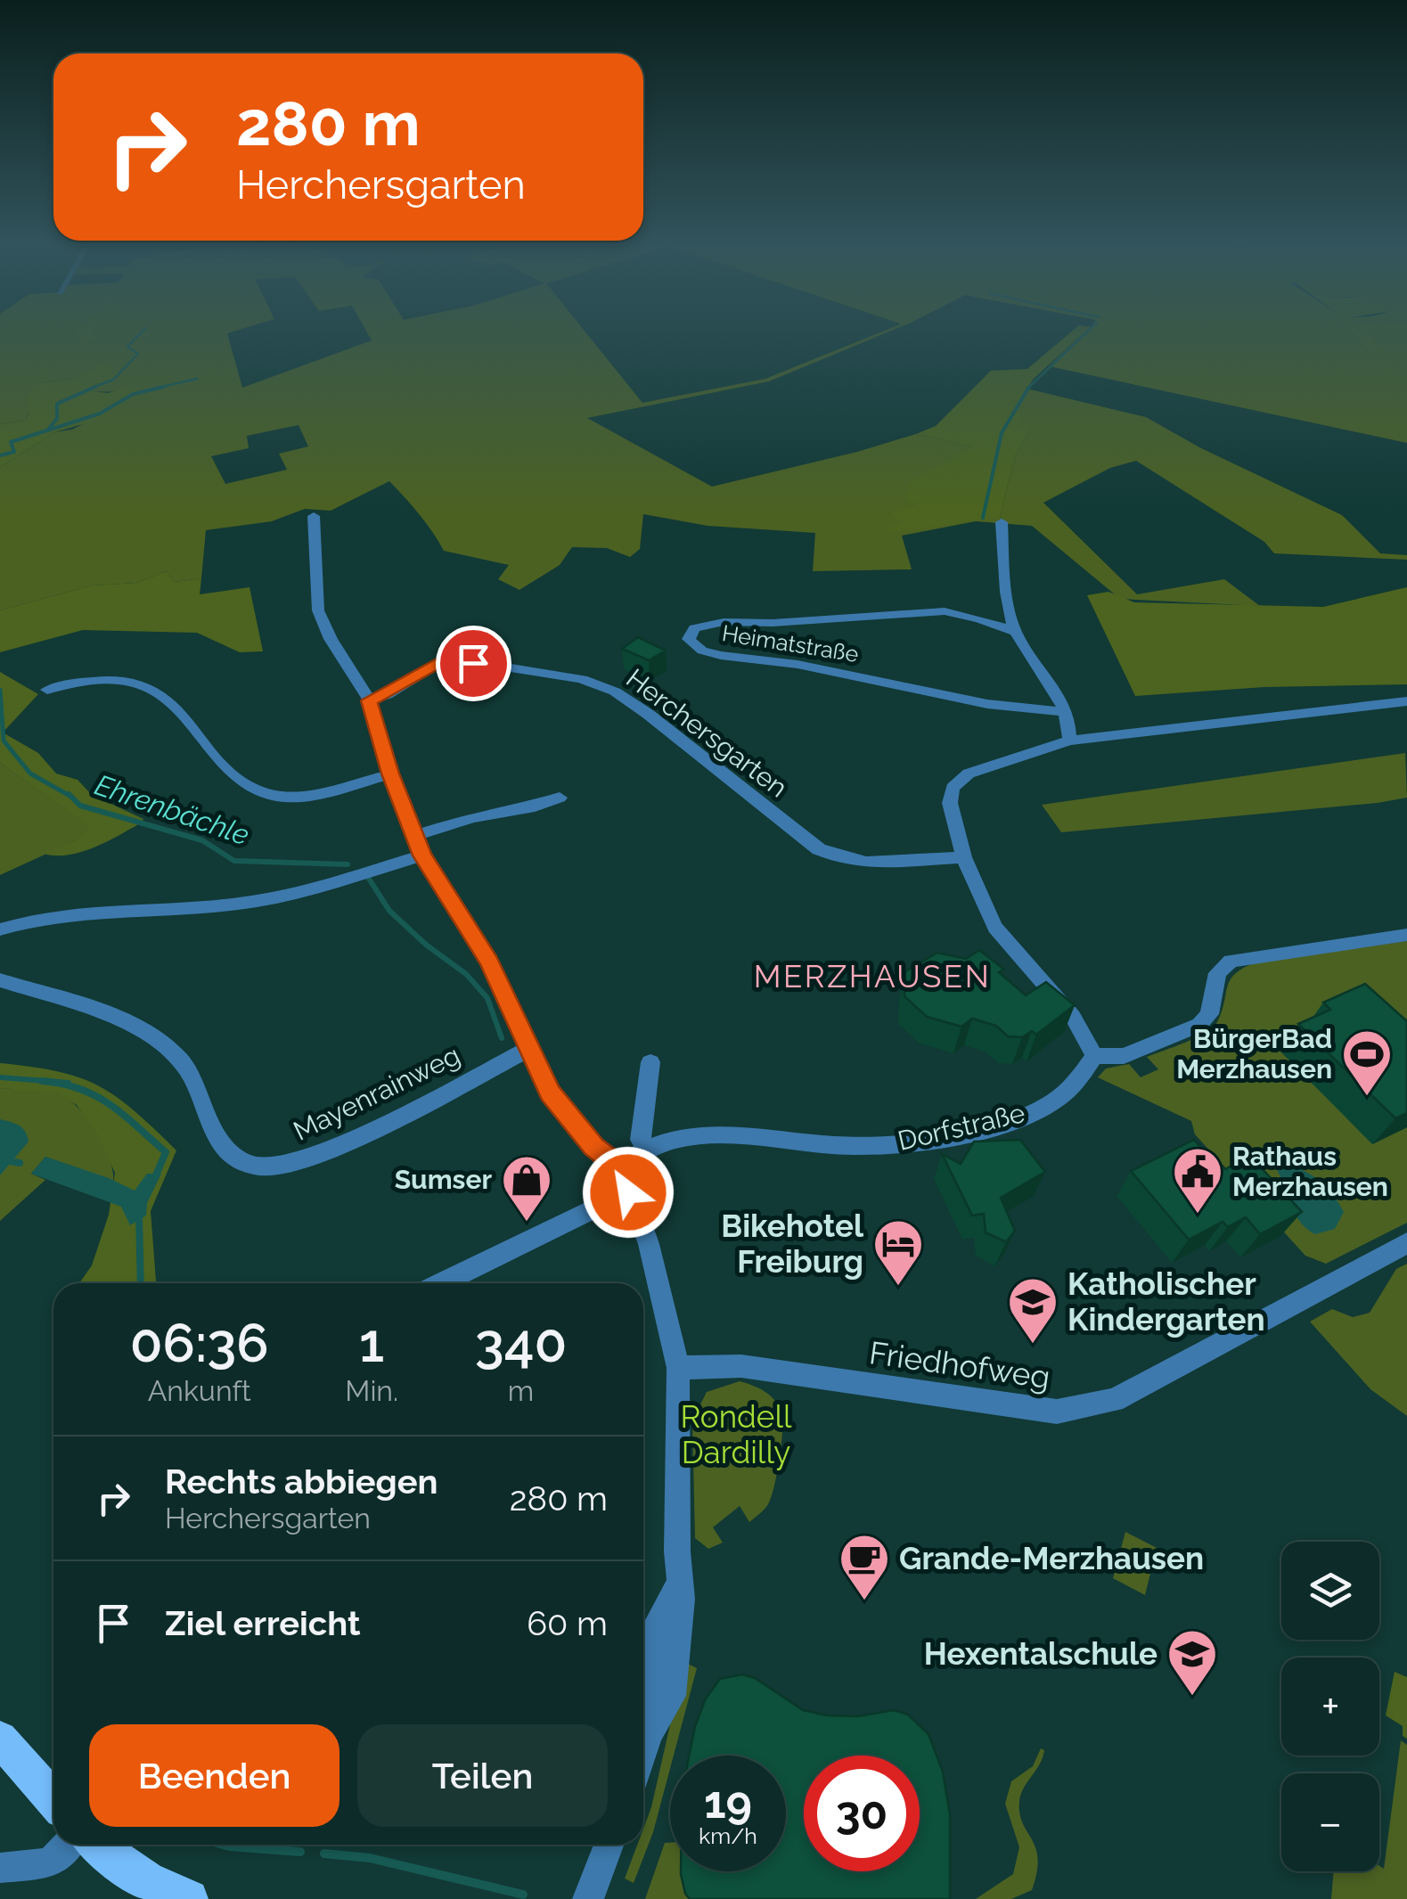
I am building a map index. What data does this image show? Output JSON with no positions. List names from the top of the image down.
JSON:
{
  "streets": {
    "street": [
      "Heimatstraße",
      "Herchersgarten",
      "Mayenrainweg",
      "Dorfstraße",
      "Friedhofweg"
    ]
  },
  "districts": ["MERZHAUSEN"],
  "water": ["Ehrenbächle"],
  "parks": ["Rondell Dardilly"],
  "places": {
    "sports": ["BürgerBad Merzhausen"],
    "public building": ["Rathaus Merzhausen"],
    "shop": ["Sumser"],
    "hotel": ["Bikehotel Freiburg"],
    "school or university": ["Katholischer Kindergarten", "Hexentalschule"],
    "cafe": ["Grande-Merzhausen"]
  },
  "page": {
    "turn": ["280 m", "Herchersgarten"],
    "eta": [
      "06:36",
      "Ankunft",
      "1",
      "Min.",
      "340",
      "m"
    ],
    "list": [
      {
        "name": "Rechts abbiegen",
        "note": "Herchersgarten",
        "value": "280 m"
      },
      {
        "name": "Ziel erreicht",
        "value": "60 m"
      }
    ],
    "map_buttons": ["+", "−"],
    "buttons": ["Beenden", "Teilen"],
    "speed": "19 km/h",
    "limit": "30"
  }
}
